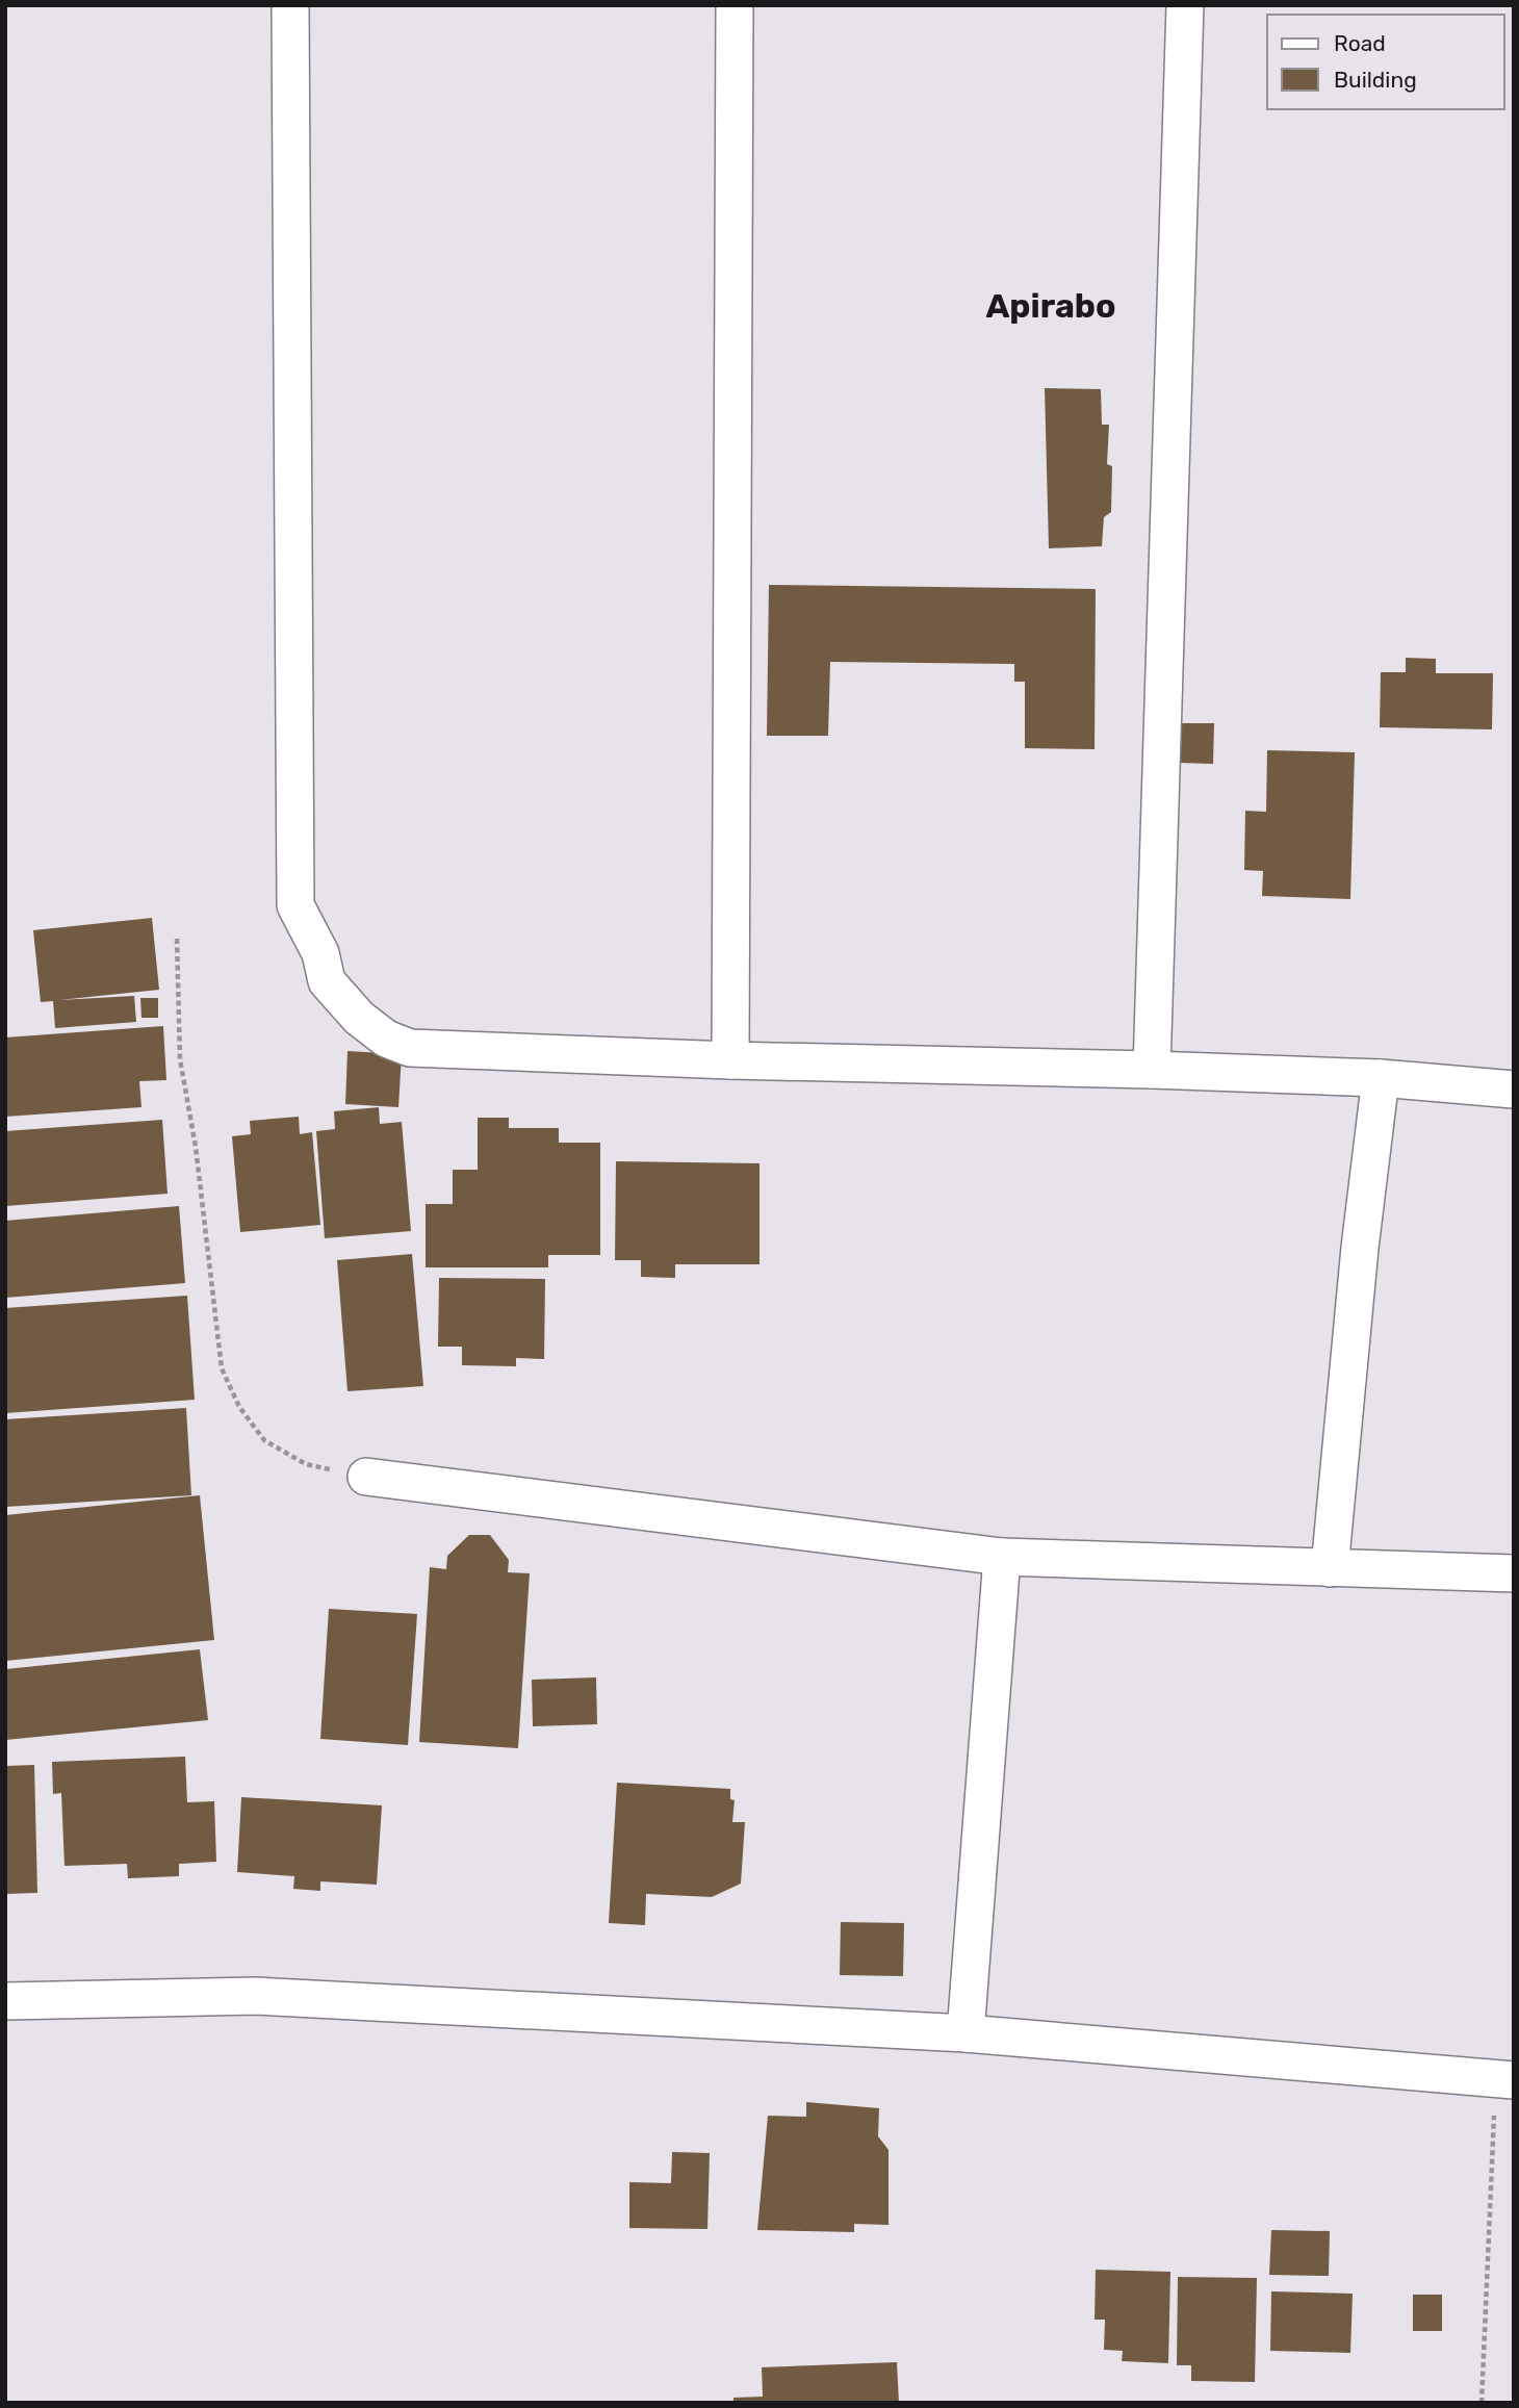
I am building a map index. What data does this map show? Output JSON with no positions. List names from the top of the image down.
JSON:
{
  "districts": ["Apirabo"],
  "legend": ["Road", "Building"]
}
